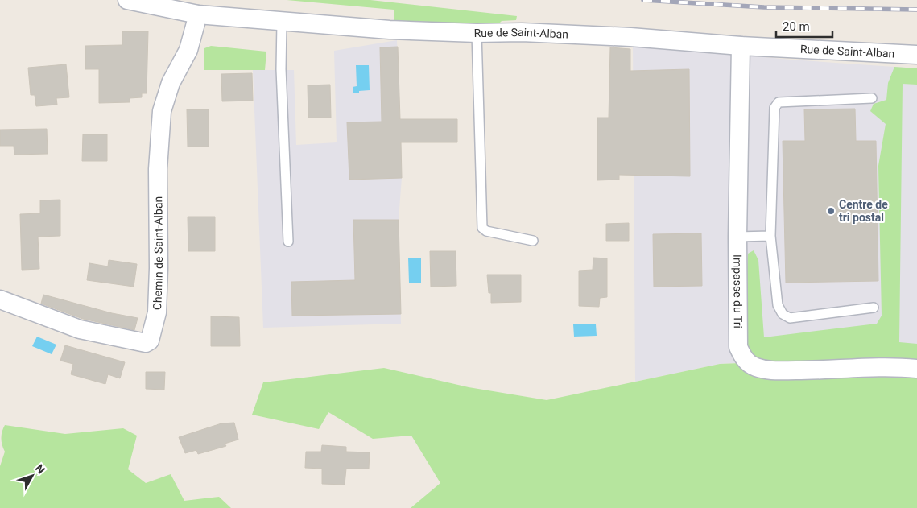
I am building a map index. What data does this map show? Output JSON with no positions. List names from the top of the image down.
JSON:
{
  "streets": {
    "street": ["Rue de Saint-Alban", "Chemin de Saint-Alban", "Impasse du Tri"]
  },
  "crossings": [
    ["Rue de Saint-Alban", "Chemin de Saint-Alban"],
    ["Rue de Saint-Alban", "Impasse du Tri"]
  ],
  "places": ["Centre de tri postal"],
  "scale_bar": "20 m",
  "north": "top right"
}
